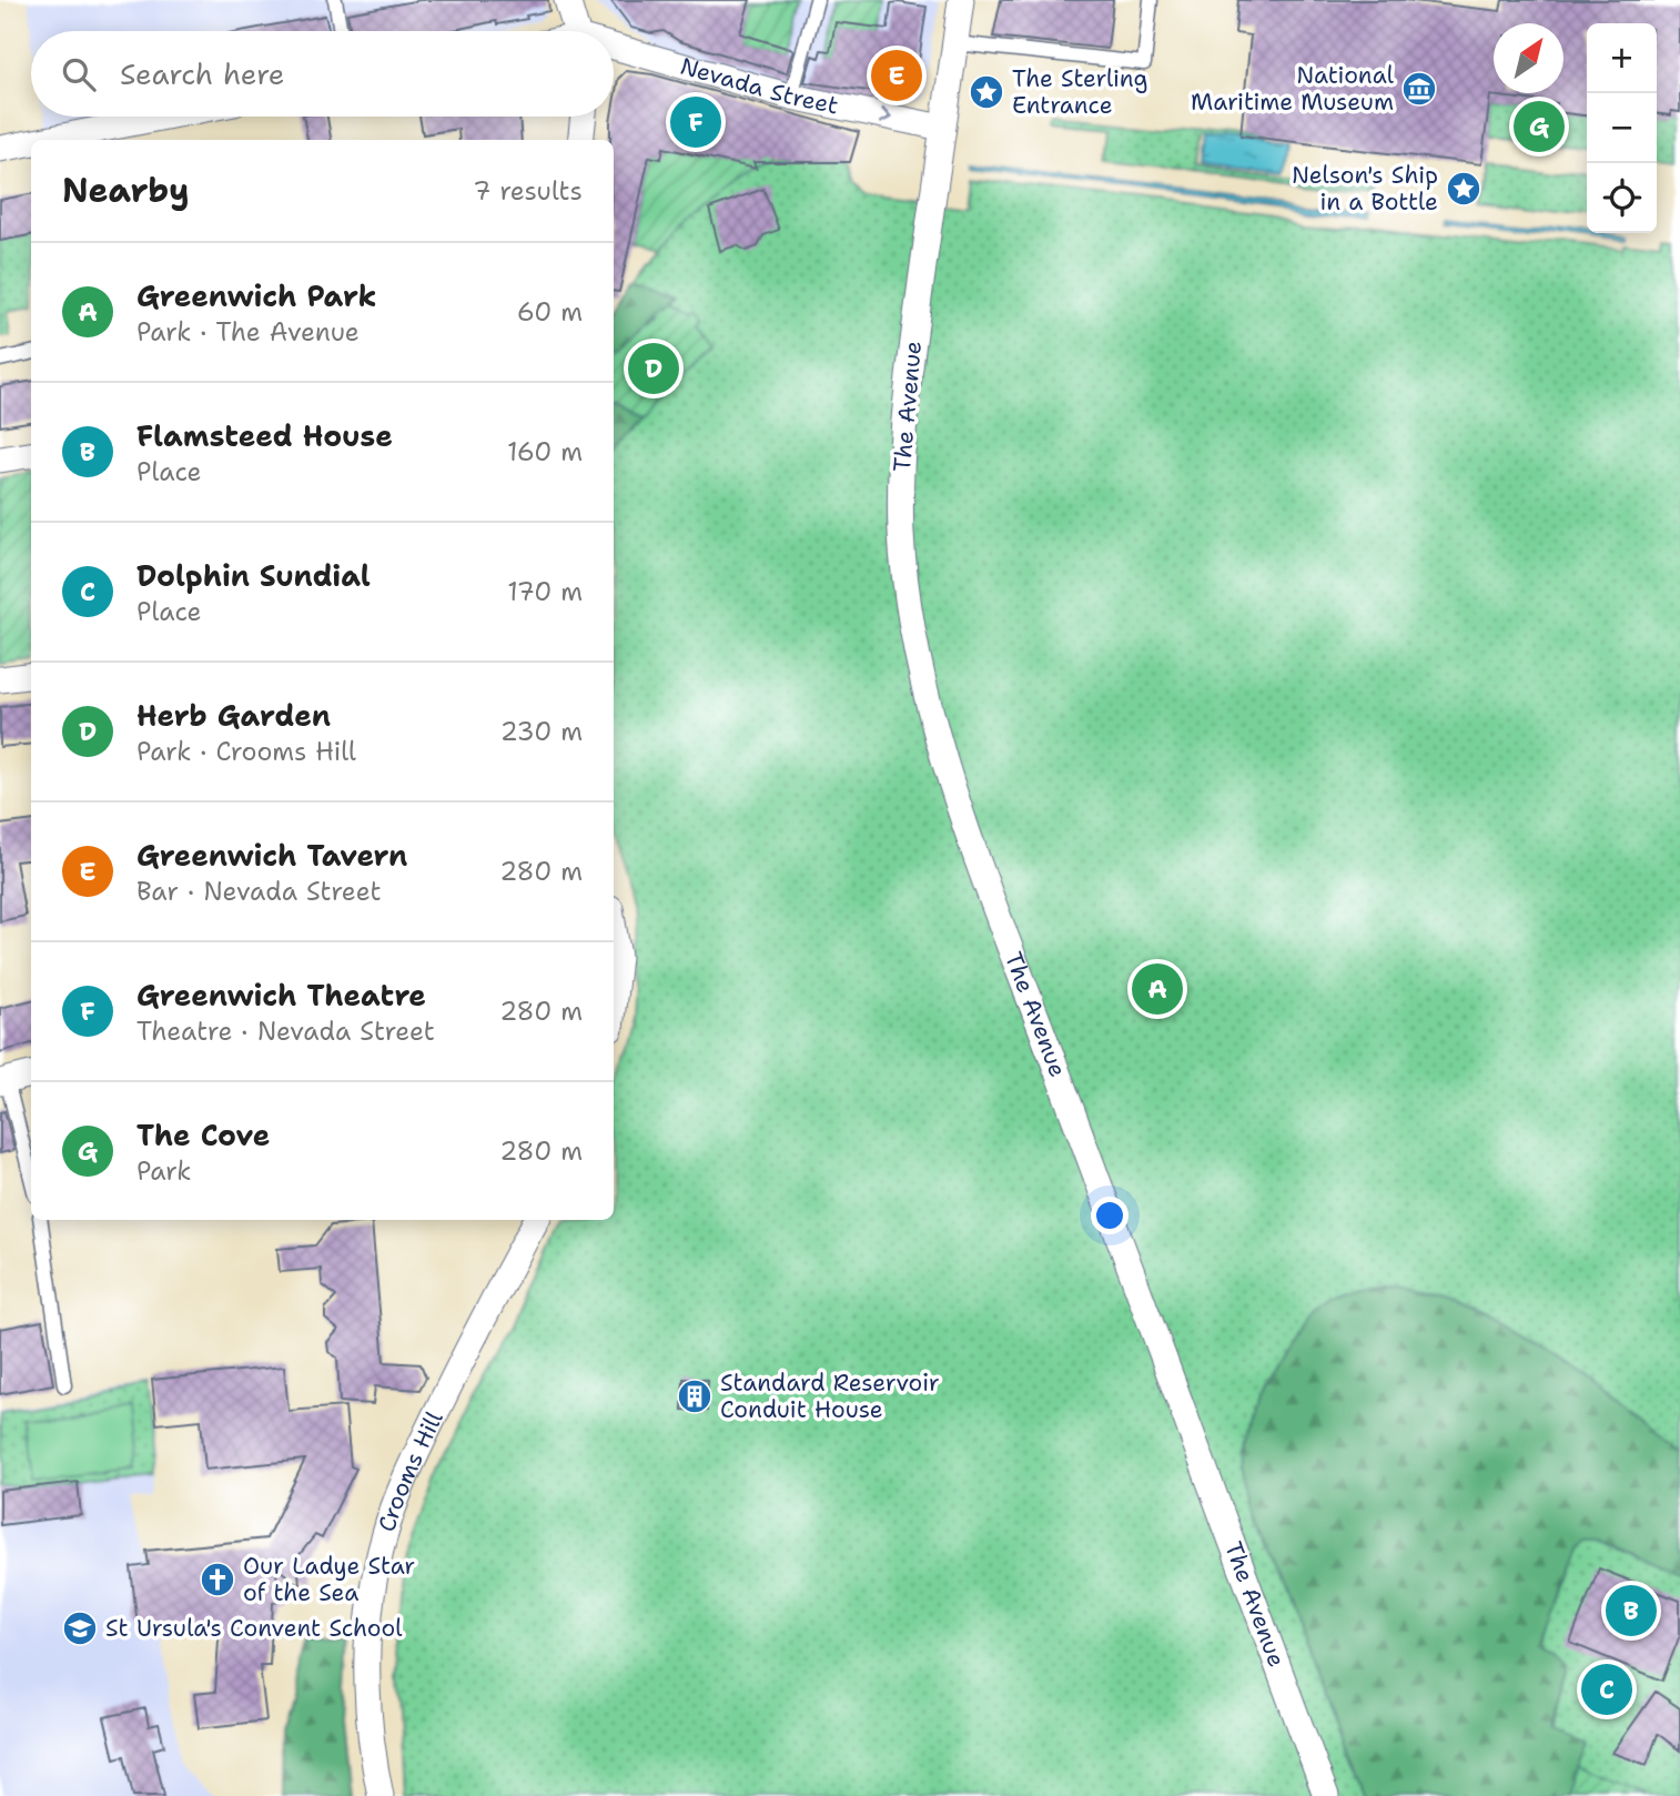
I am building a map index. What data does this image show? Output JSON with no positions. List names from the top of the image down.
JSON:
{
  "streets": {
    "street": ["Nevada Street", "The Avenue", "Crooms Hill"]
  },
  "crossings": [
    ["Nevada Street", "The Avenue"]
  ],
  "one_way": ["Nevada Street"],
  "places": {
    "museum": ["National Maritime Museum"],
    "place": ["The Sterling Entrance", "Nelson's Ship in a Bottle"],
    "building": ["Standard Reservoir Conduit House"],
    "church": ["Our Ladye Star of the Sea"],
    "school or university": ["St Ursula's Convent School"]
  },
  "north": "top right",
  "page": {
    "map_buttons": ["+", "−"],
    "search": "Search here",
    "pins": [
      "E",
      "F",
      "G",
      "D",
      "A",
      "B",
      "C"
    ],
    "heading": ["Nearby", "7 results"],
    "list": [
      {
        "mark": "A",
        "name": "Greenwich Park",
        "note": "Park · The Avenue",
        "value": "60 m"
      },
      {
        "mark": "B",
        "name": "Flamsteed House",
        "note": "Place",
        "value": "160 m"
      },
      {
        "mark": "C",
        "name": "Dolphin Sundial",
        "note": "Place",
        "value": "170 m"
      },
      {
        "mark": "D",
        "name": "Herb Garden",
        "note": "Park · Crooms Hill",
        "value": "230 m"
      },
      {
        "mark": "E",
        "name": "Greenwich Tavern",
        "note": "Bar · Nevada Street",
        "value": "280 m"
      },
      {
        "mark": "F",
        "name": "Greenwich Theatre",
        "note": "Theatre · Nevada Street",
        "value": "280 m"
      },
      {
        "mark": "G",
        "name": "The Cove",
        "note": "Park",
        "value": "280 m"
      }
    ]
  }
}
